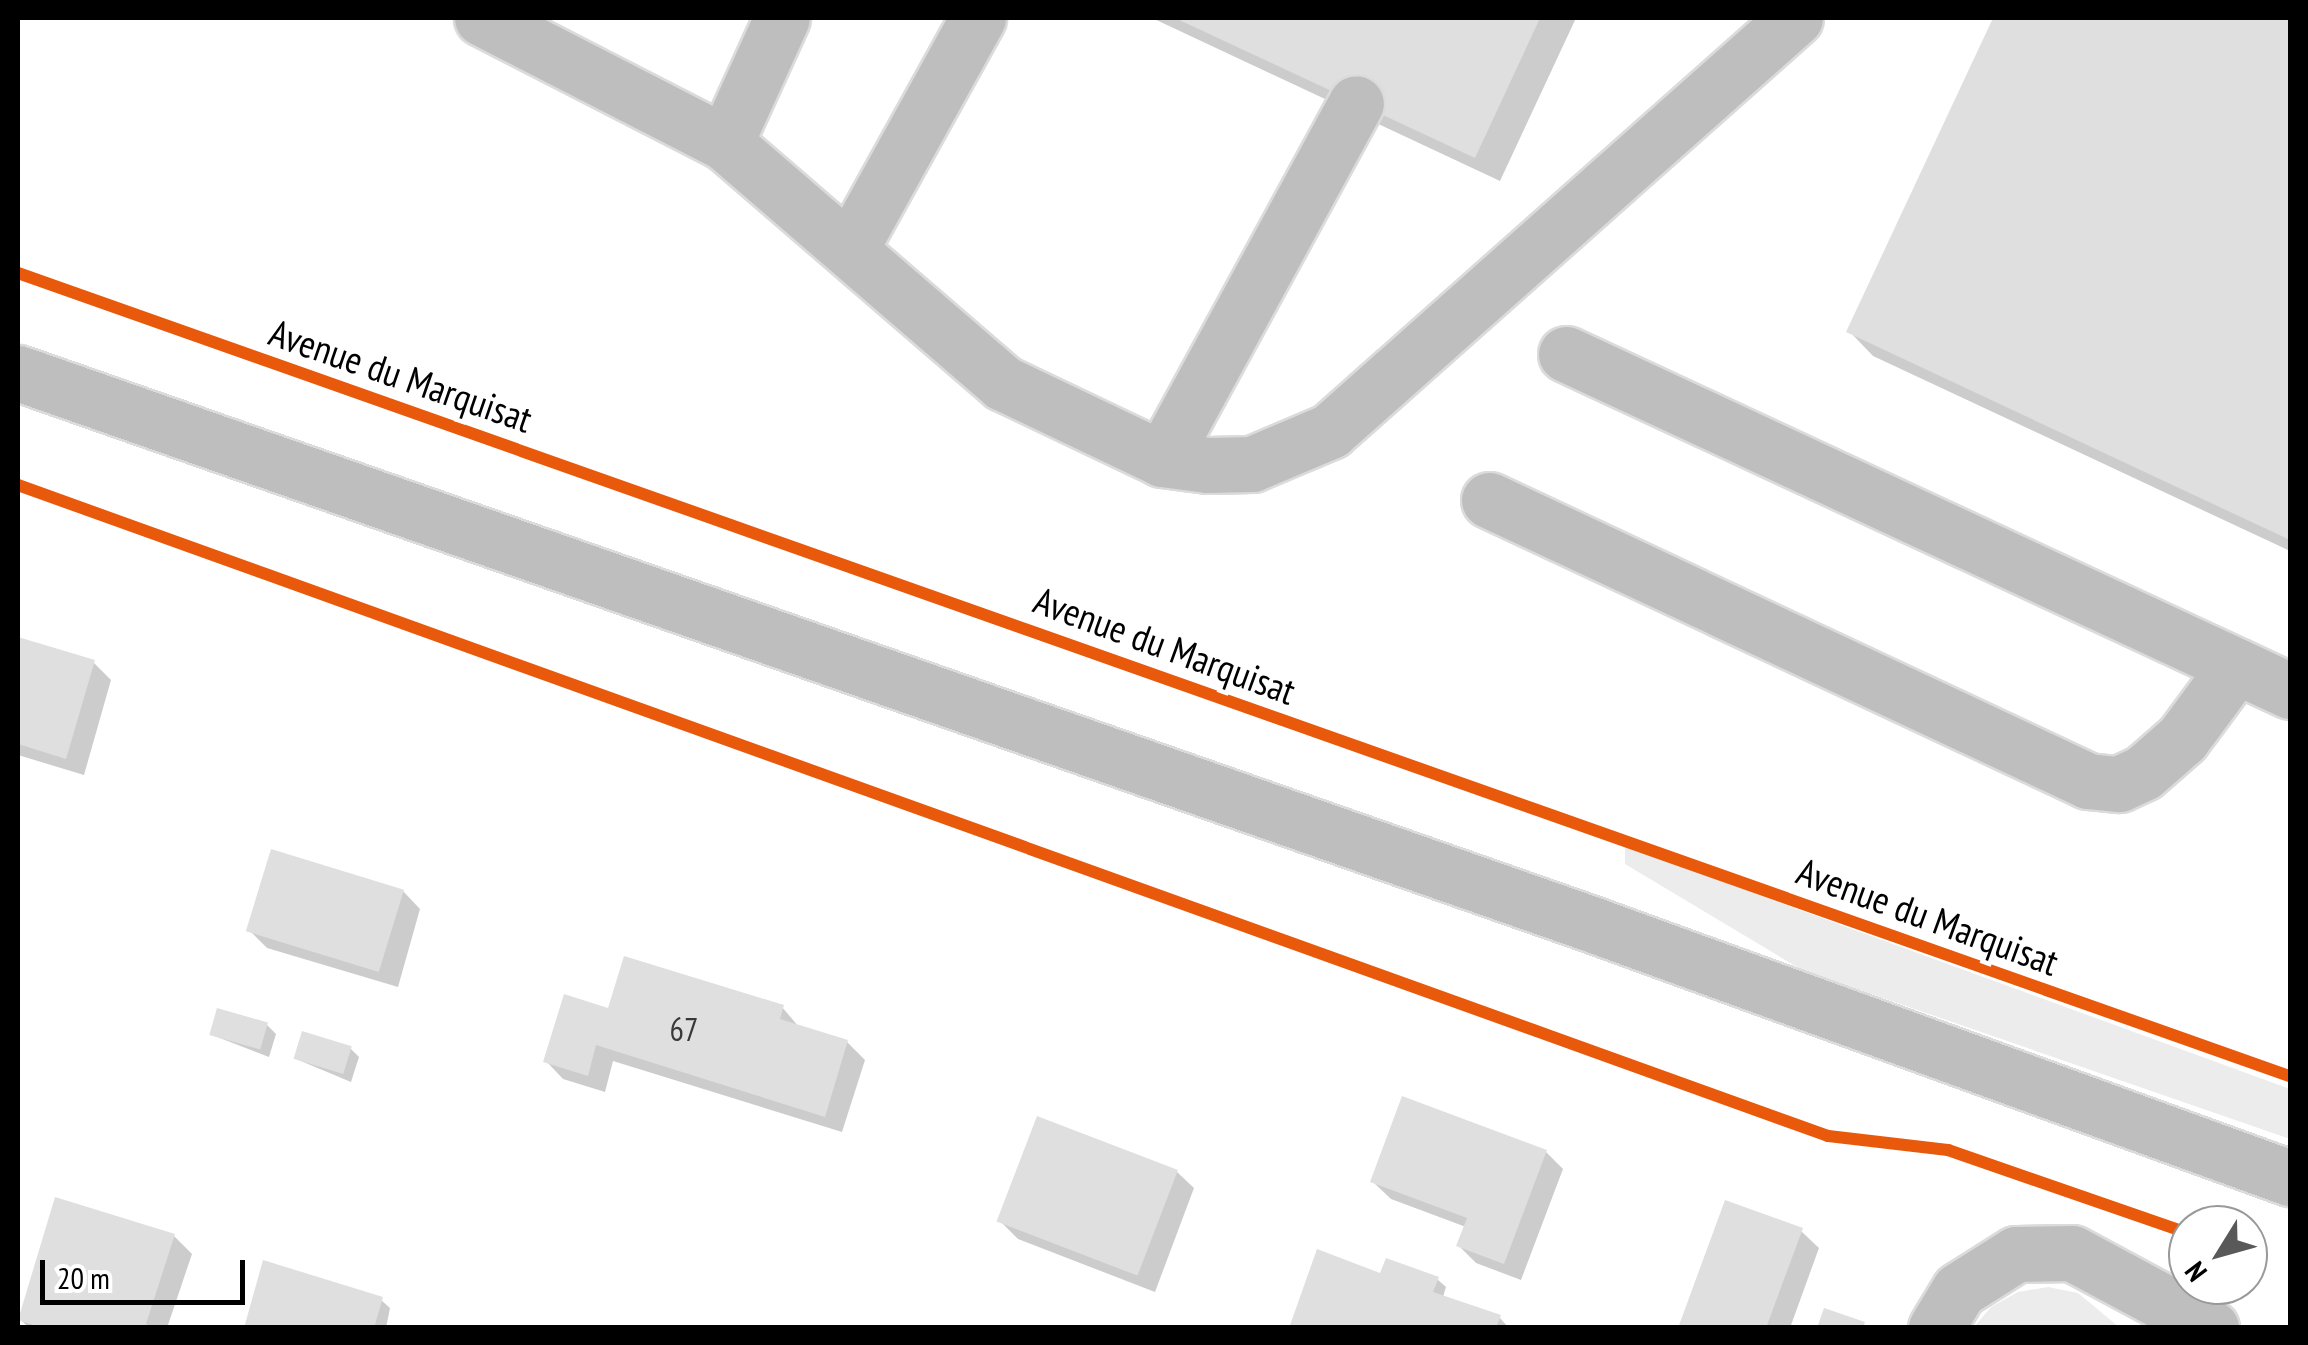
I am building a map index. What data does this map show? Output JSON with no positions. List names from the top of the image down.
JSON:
{
  "streets": {
    "cycle path": ["Avenue du Marquisat"]
  },
  "house_numbers": ["67"],
  "scale_bar": "20 m",
  "north": "bottom left"
}
